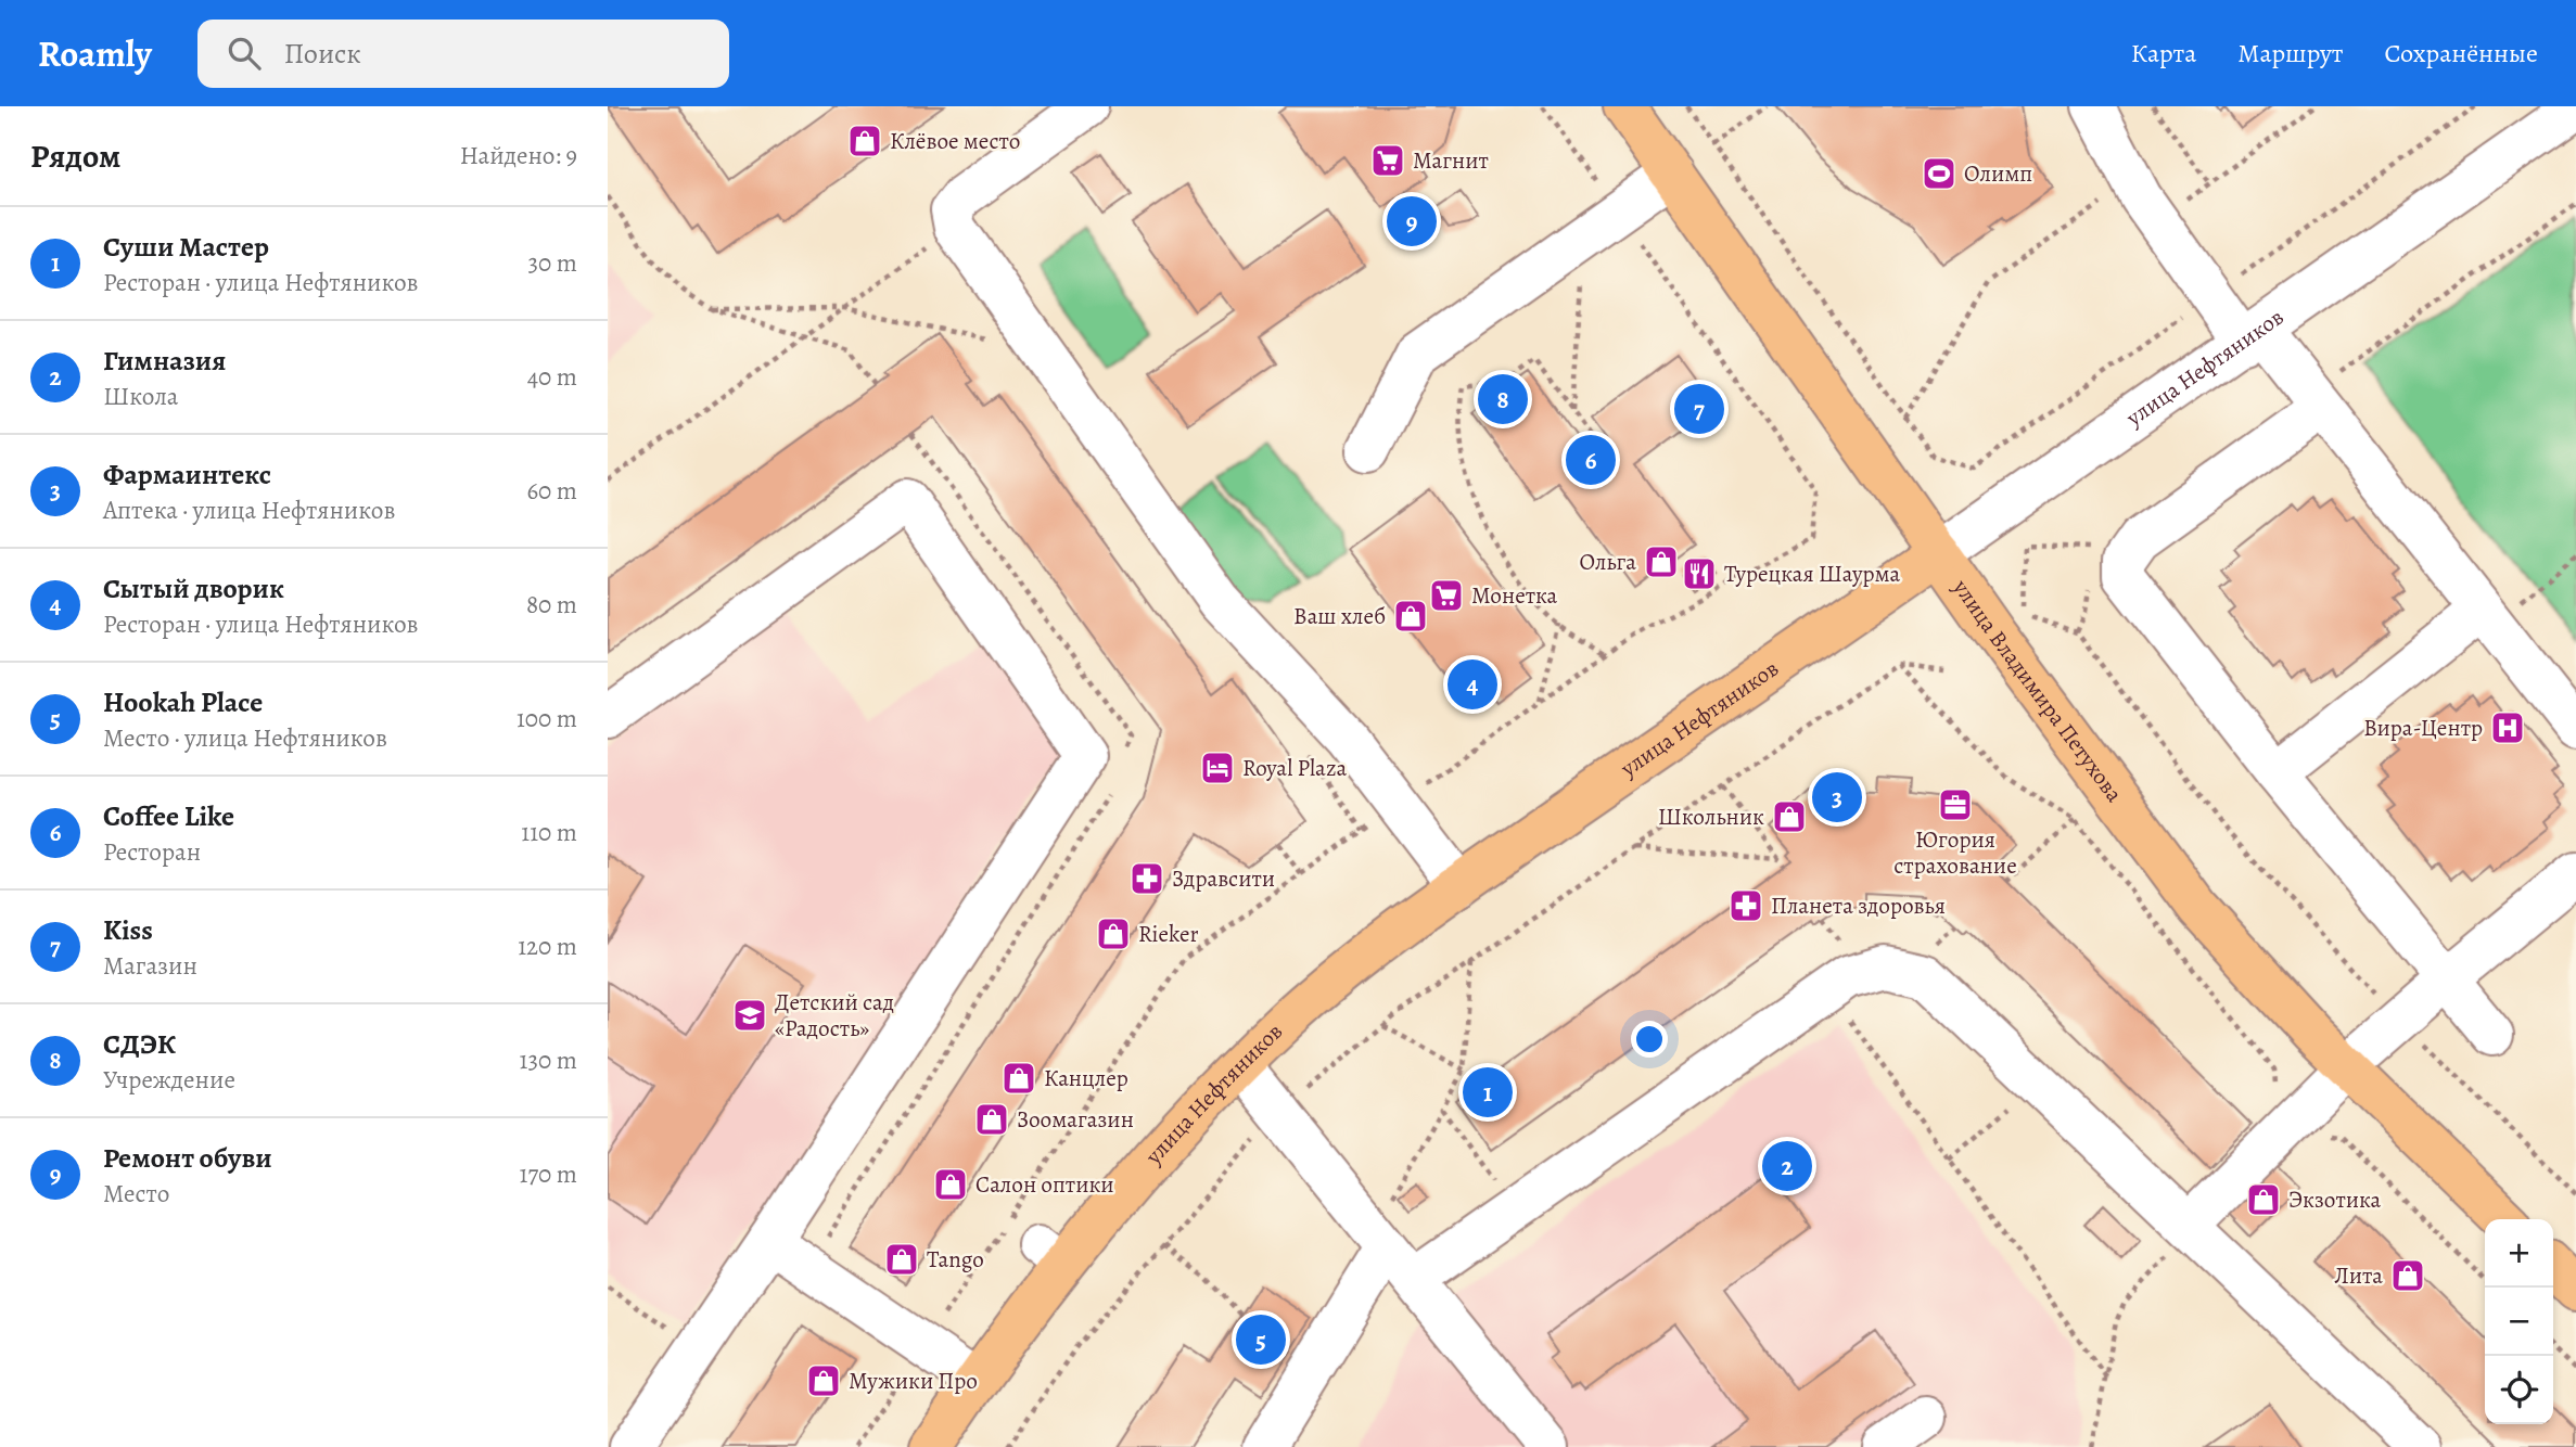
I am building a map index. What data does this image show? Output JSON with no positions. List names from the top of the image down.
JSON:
{
  "streets": {
    "main road": ["улица Нефтяников", "улица Владимира Петухова"]
  },
  "crossings": [
    ["улица Нефтяников", "улица Владимира Петухова"]
  ],
  "places": {
    "shop": [
      "Клёвое место",
      "Ольга",
      "Ваш хлеб",
      "Школьник",
      "Rieker",
      "Канцлер",
      "Зоомагазин",
      "Салон оптики",
      "Экзотика",
      "Tango",
      "Лита",
      "Мужики Про"
    ],
    "supermarket": ["Магнит", "Монетка"],
    "sports": ["Олимп"],
    "restaurant": ["Турецкая Шаурма"],
    "hospital": ["Вира-Центр"],
    "hotel": ["Royal Plaza"],
    "office": ["Югория страхование"],
    "pharmacy": ["Здравсити", "Планета здоровья"],
    "school or university": ["Детский сад «Радость»"]
  },
  "page": {
    "header": "Roamly",
    "search": "Поиск",
    "nav": ["Карта", "Маршрут", "Сохранённые"],
    "heading": ["Рядом", "Найдено: 9"],
    "pins": [
      "9",
      "8",
      "7",
      "6",
      "4",
      "3",
      "1",
      "2",
      "5"
    ],
    "list": [
      {
        "mark": "1",
        "name": "Суши Мастер",
        "note": "Ресторан · улица Нефтяников",
        "value": "30 m"
      },
      {
        "mark": "2",
        "name": "Гимназия",
        "note": "Школа",
        "value": "40 m"
      },
      {
        "mark": "3",
        "name": "Фармаинтекс",
        "note": "Аптека · улица Нефтяников",
        "value": "60 m"
      },
      {
        "mark": "4",
        "name": "Сытый дворик",
        "note": "Ресторан · улица Нефтяников",
        "value": "80 m"
      },
      {
        "mark": "5",
        "name": "Hookah Place",
        "note": "Место · улица Нефтяников",
        "value": "100 m"
      },
      {
        "mark": "6",
        "name": "Coffee Like",
        "note": "Ресторан",
        "value": "110 m"
      },
      {
        "mark": "7",
        "name": "Kiss",
        "note": "Магазин",
        "value": "120 m"
      },
      {
        "mark": "8",
        "name": "СДЭК",
        "note": "Учреждение",
        "value": "130 m"
      },
      {
        "mark": "9",
        "name": "Ремонт обуви",
        "note": "Место",
        "value": "170 m"
      }
    ],
    "map_buttons": ["+", "−"]
  }
}
